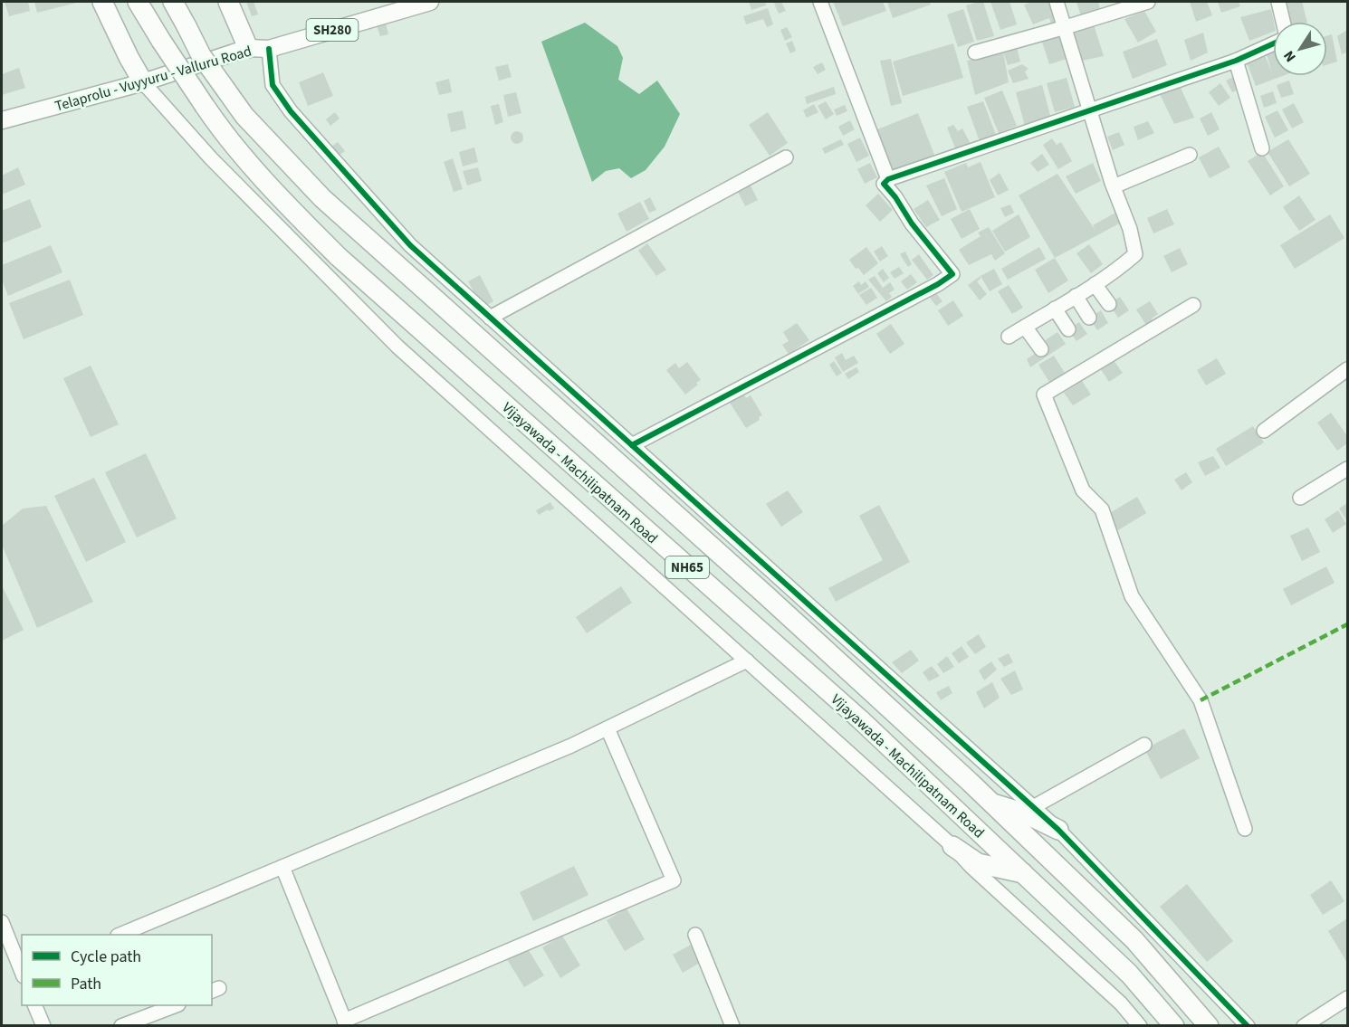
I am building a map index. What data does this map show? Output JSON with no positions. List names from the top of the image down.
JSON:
{
  "streets": {
    "highway": ["Vijayawada - Machilipatnam Road", "NH65"],
    "main road": ["SH280", "Telaprolu - Vuyyuru - Valluru Road"]
  },
  "legend": ["Cycle path", "Path"],
  "north": "bottom left"
}
